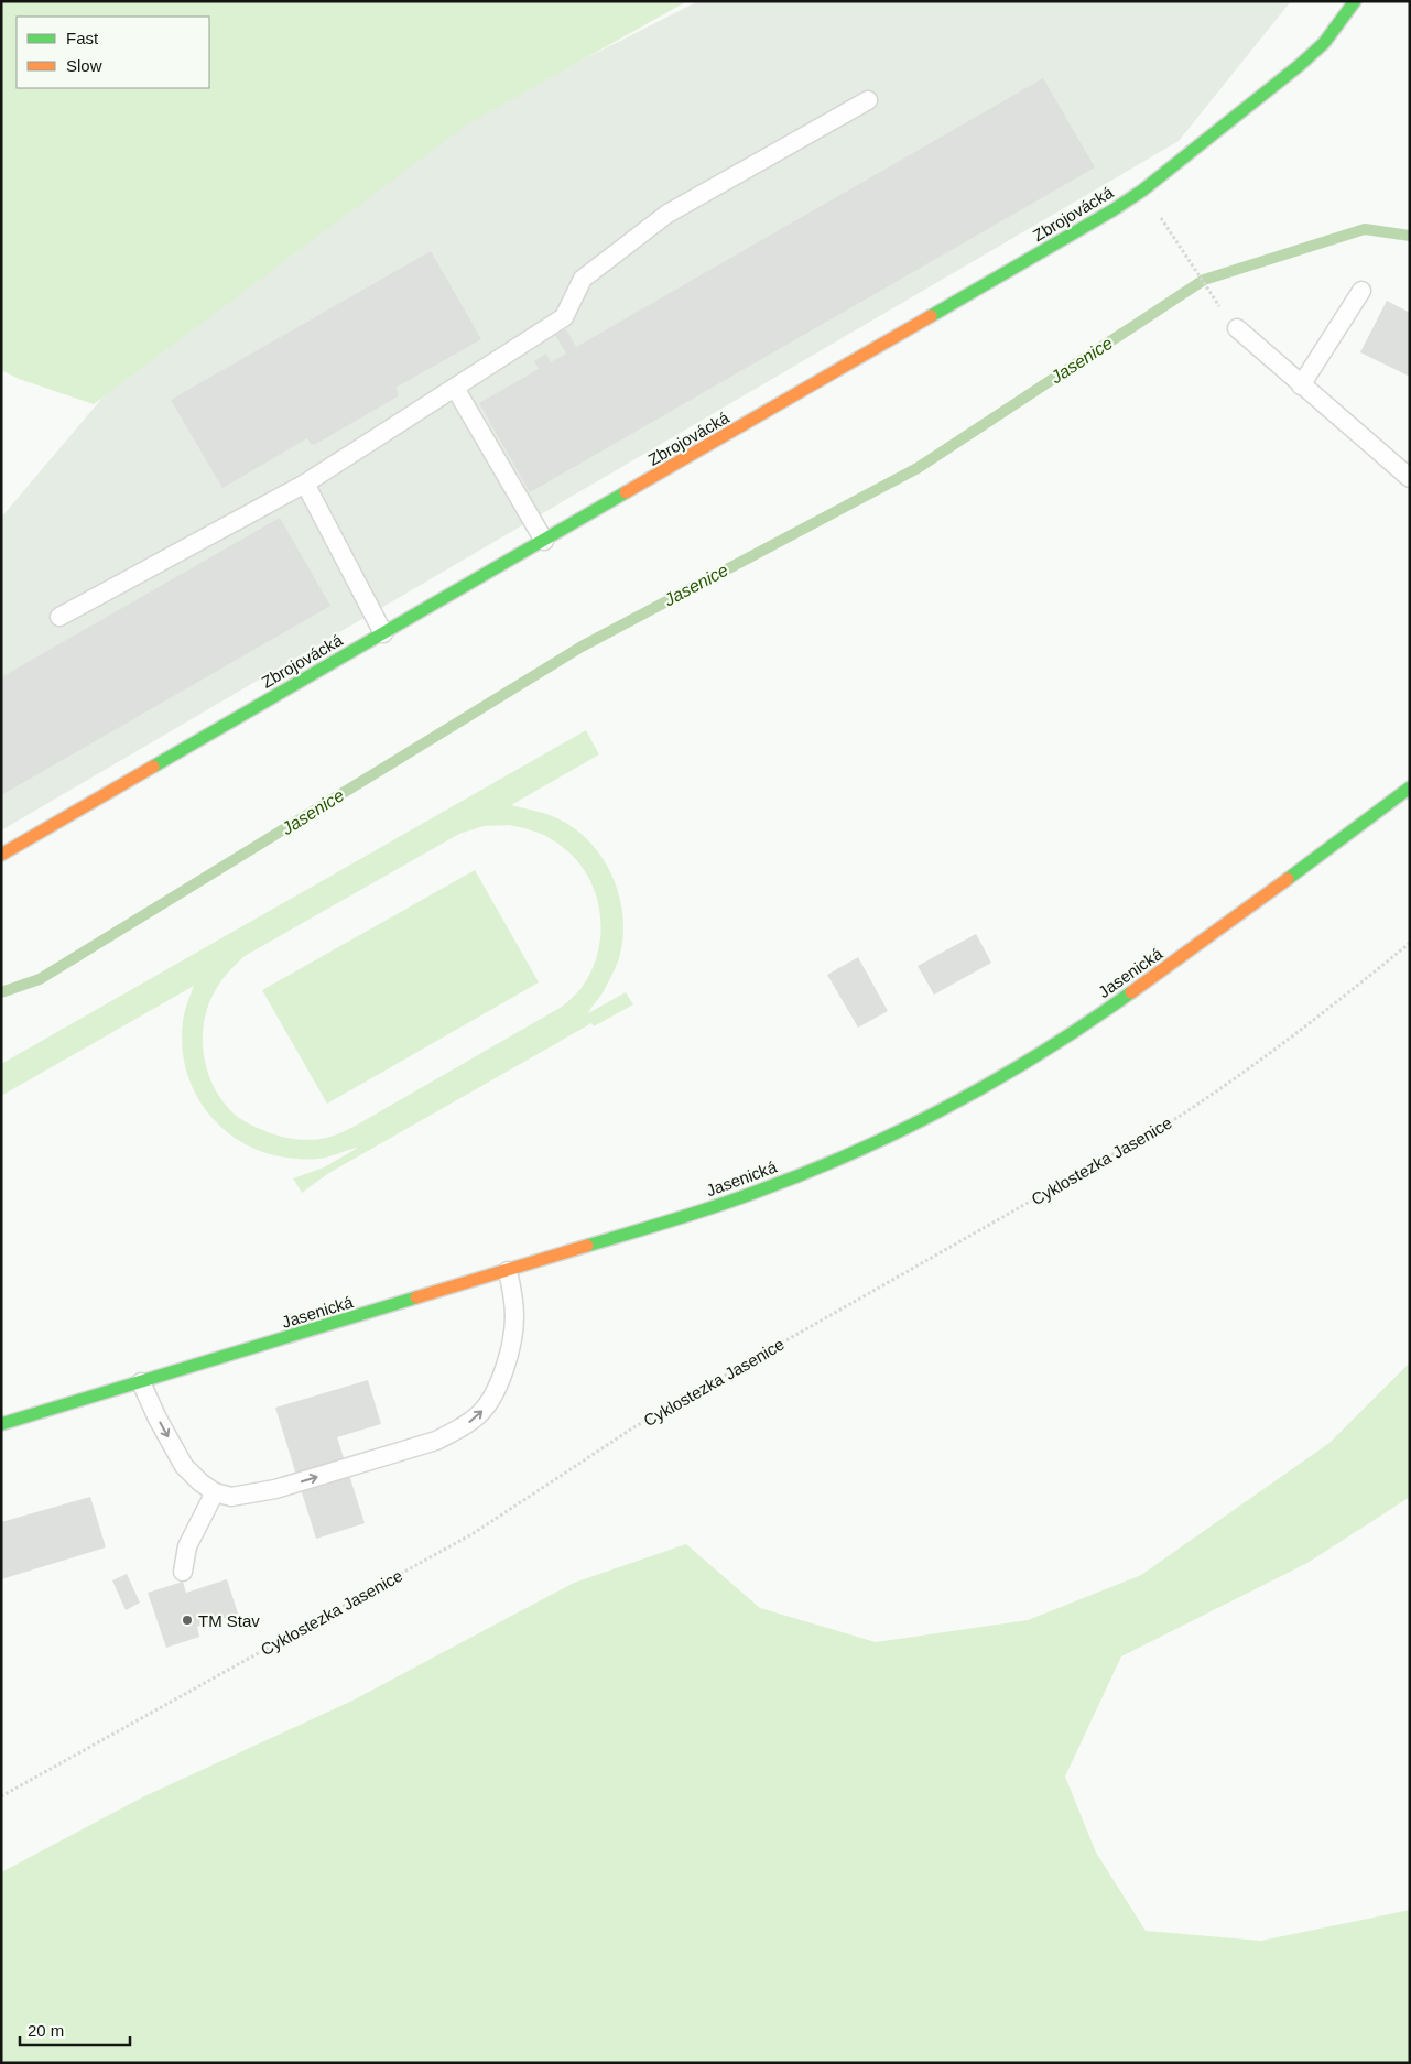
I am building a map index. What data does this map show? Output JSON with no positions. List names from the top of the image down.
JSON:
{
  "streets": {
    "street": ["Zbrojovácká", "Jasenická"],
    "path": ["Cyklostezka Jasenice"]
  },
  "water": ["Jasenice"],
  "places": ["TM Stav"],
  "legend": ["Fast", "Slow"],
  "scale_bar": "20 m"
}
